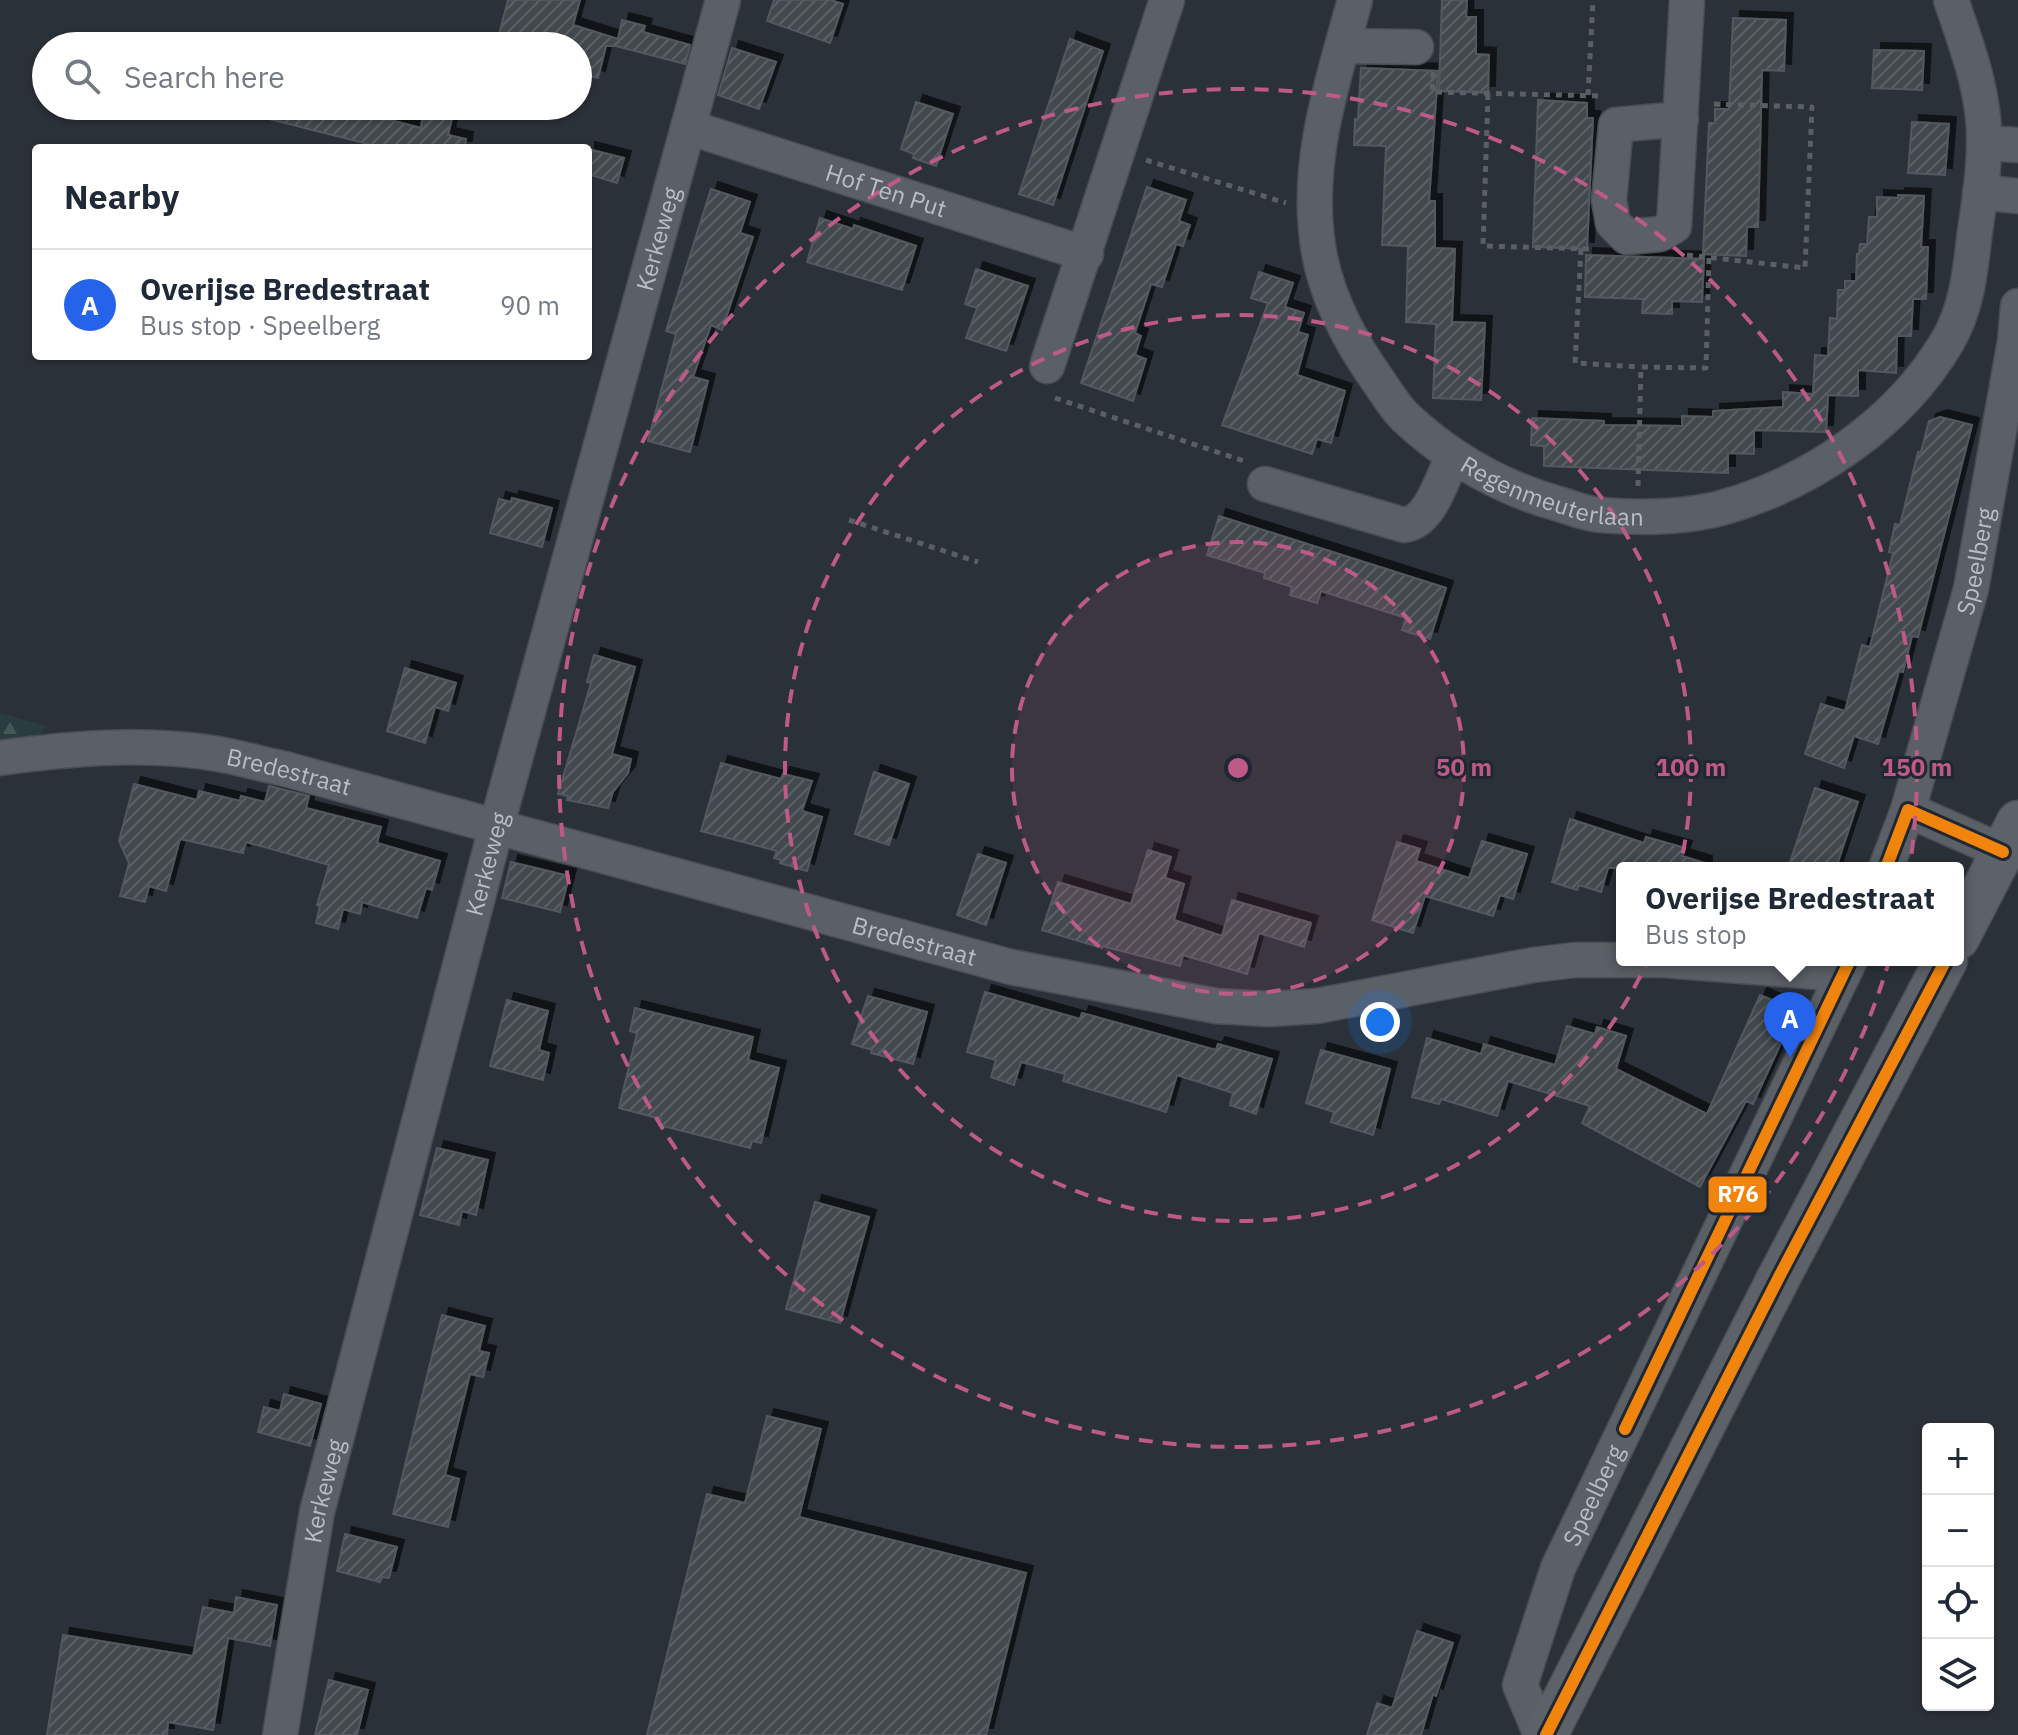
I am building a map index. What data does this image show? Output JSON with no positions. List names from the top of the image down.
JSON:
{
  "streets": {
    "street": [
      "Hof Ten Put",
      "Kerkeweg",
      "Regenmeuterlaan",
      "Speelberg",
      "Bredestraat"
    ]
  },
  "crossings": [
    ["Hof Ten Put", "Kerkeweg"],
    ["Kerkeweg", "Bredestraat"],
    ["Speelberg", "Bredestraat"]
  ],
  "lines": ["transit line R76"],
  "page": {
    "search": "Search here",
    "heading": "Nearby",
    "list": [
      {
        "mark": "A",
        "name": "Overijse Bredestraat",
        "note": "Bus stop · Speelberg",
        "value": "90 m"
      }
    ],
    "popup": ["Overijse Bredestraat", "Bus stop"],
    "pins": "A",
    "map_buttons": ["+", "−"]
  },
  "rings": ["50 m", "100 m", "150 m"]
}
